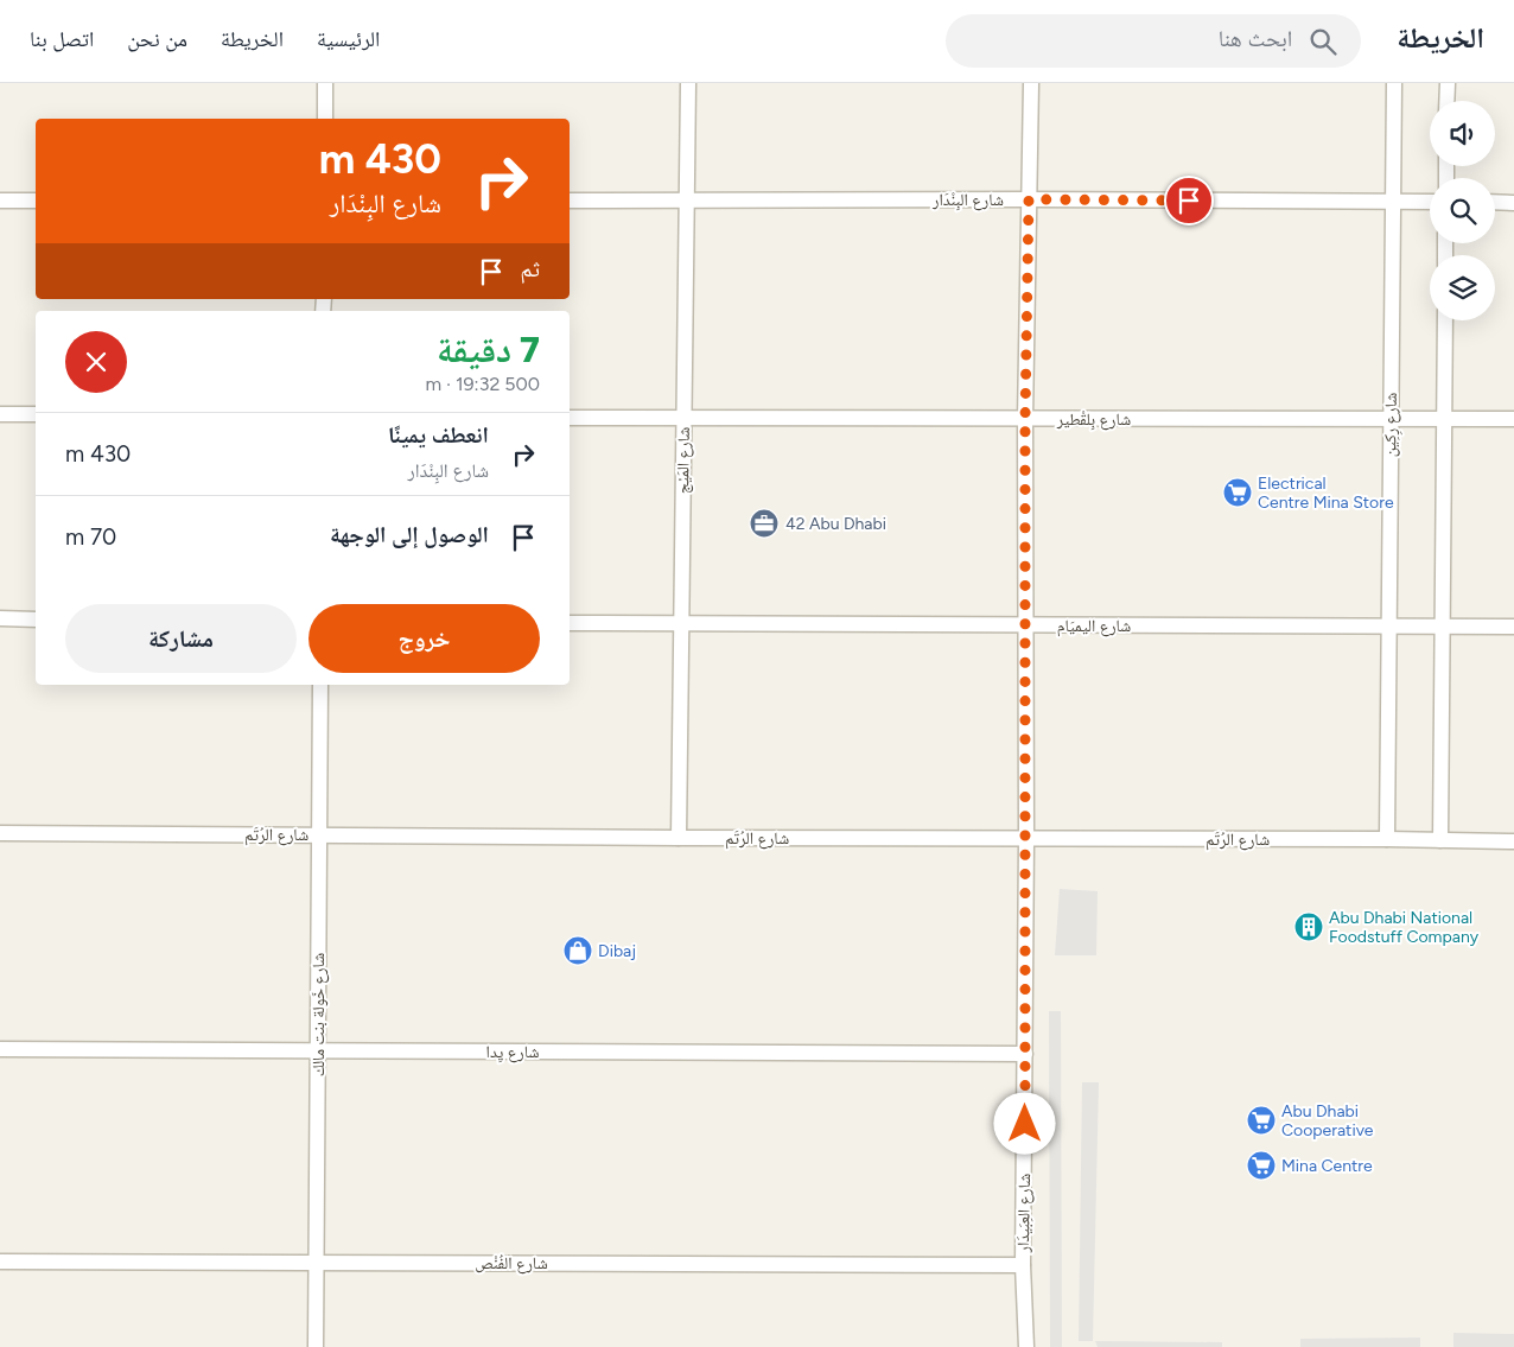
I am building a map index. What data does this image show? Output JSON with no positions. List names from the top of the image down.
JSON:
{
  "streets": {
    "street": [
      "شارع البِنْدَار",
      "شارع بِلقْطير",
      "شارع رِكِين",
      "شارع المَيْج",
      "شارع اليميَام",
      "شارع الرُتَم",
      "شارع خَولة بنت مالك",
      "شارع يِدا",
      "شارع العِبَيدَار",
      "شارع الفُنْص"
    ]
  },
  "crossings": [
    ["شارع البِنْدَار", "شارع رِكِين"],
    ["شارع البِنْدَار", "شارع المَيْج"],
    ["شارع البِنْدَار", "شارع العِبَيدَار"],
    ["شارع بِلقْطير", "شارع رِكِين"],
    ["شارع بِلقْطير", "شارع المَيْج"],
    ["شارع بِلقْطير", "شارع العِبَيدَار"],
    ["شارع رِكِين", "شارع اليميَام"],
    ["شارع رِكِين", "شارع الرُتَم"],
    ["شارع المَيْج", "شارع اليميَام"],
    ["شارع المَيْج", "شارع الرُتَم"],
    ["شارع اليميَام", "شارع العِبَيدَار"],
    ["شارع الرُتَم", "شارع خَولة بنت مالك"],
    ["شارع الرُتَم", "شارع العِبَيدَار"],
    ["شارع خَولة بنت مالك", "شارع يِدا"],
    ["شارع خَولة بنت مالك", "شارع الفُنْص"],
    ["شارع يِدا", "شارع العِبَيدَار"],
    ["شارع العِبَيدَار", "شارع الفُنْص"]
  ],
  "places": {
    "supermarket": ["Electrical Centre Mina Store", "Abu Dhabi Cooperative", "Mina Centre"],
    "office": ["42 Abu Dhabi"],
    "building": ["Abu Dhabi National Foodstuff Company"],
    "shop": ["Dibaj"]
  },
  "page": {
    "header": "الخريطة",
    "search": "ابحث هنا",
    "nav": [
      "الرئيسية",
      "الخريطة",
      "من نحن",
      "اتصل بنا"
    ],
    "turn": ["430 m", "شارع البِنْدَار"],
    "then": "ثم",
    "heading": ["7 دقيقة", "500 m · 19:32"],
    "list": [
      {
        "name": "انعطف يمينًا",
        "note": "شارع البِنْدَار",
        "value": "430 m"
      },
      {
        "name": "الوصول إلى الوجهة",
        "value": "70 m"
      }
    ],
    "buttons": ["خروج", "مشاركة"]
  }
}
